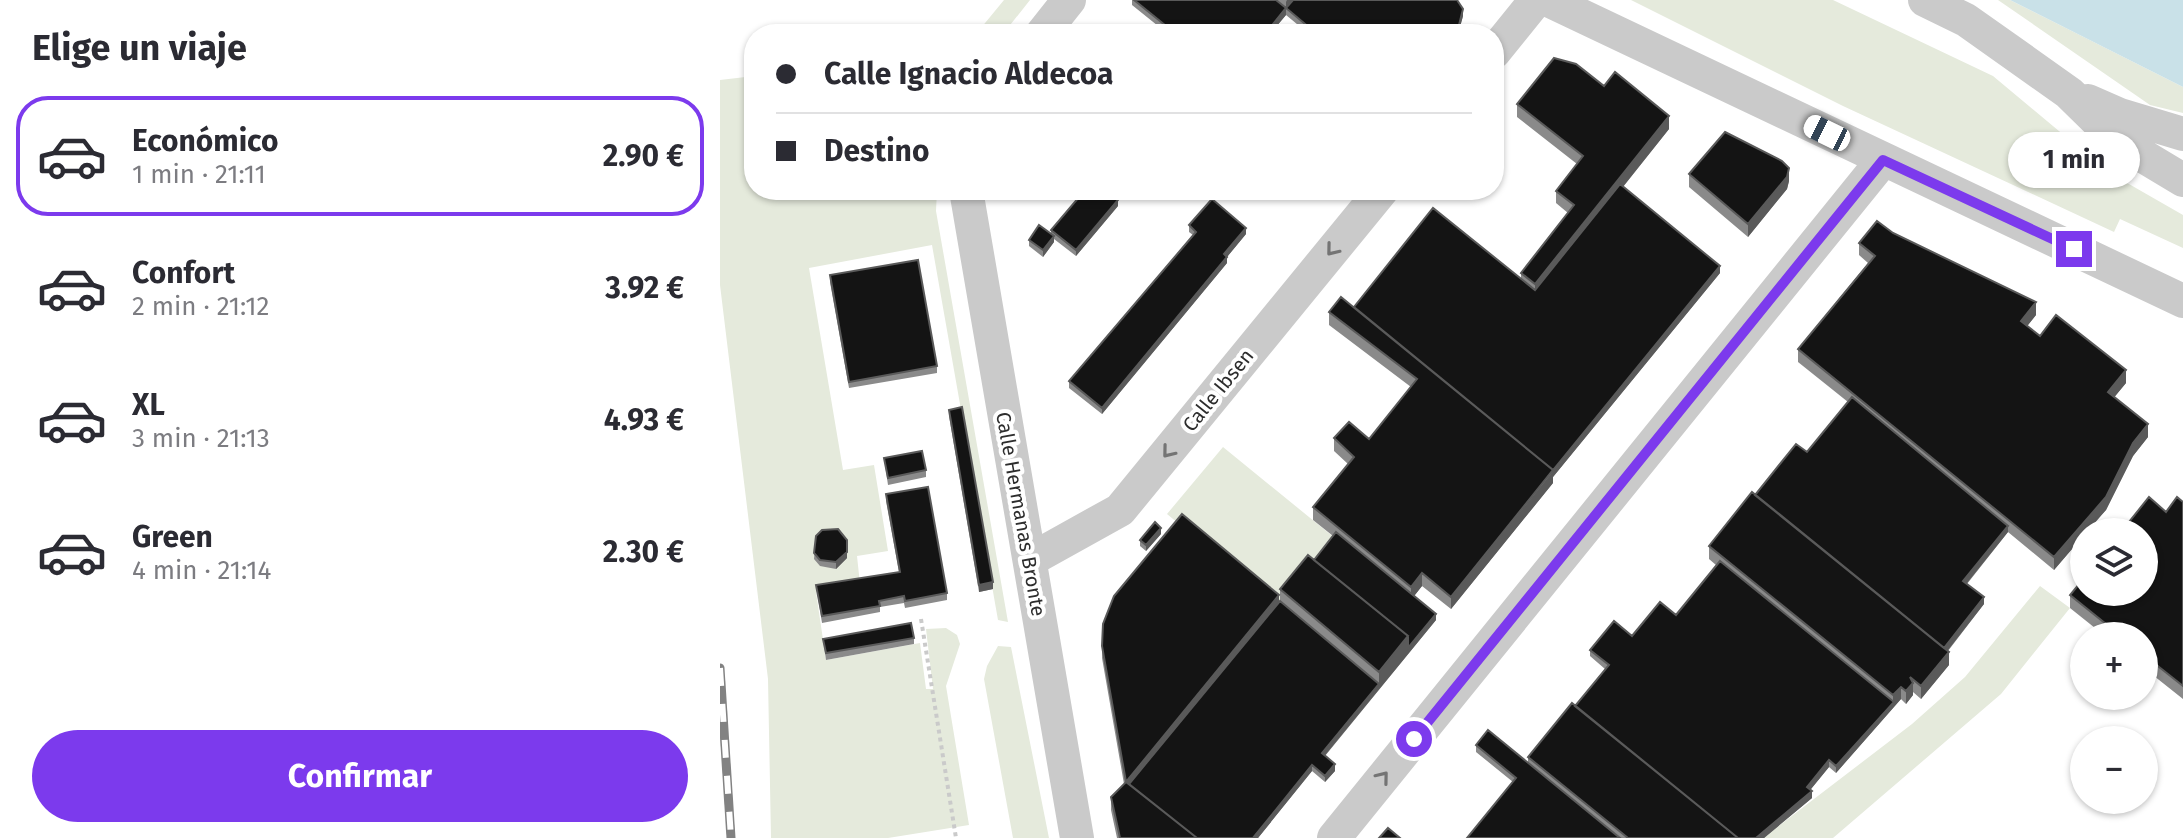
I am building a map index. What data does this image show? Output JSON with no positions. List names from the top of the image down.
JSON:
{
  "streets": {
    "street": ["Calle Ibsen", "Calle Hermanas Bronte"]
  },
  "crossings": [
    ["Calle Ibsen", "Calle Hermanas Bronte"]
  ],
  "one_way": ["Calle Ibsen"],
  "page": {
    "heading": "Elige un viaje",
    "banner": ["Calle Ignacio Aldecoa", "Destino"],
    "list": [
      {
        "name": "Económico",
        "note": "1 min · 21:11",
        "value": "2.90 €"
      },
      {
        "name": "Confort",
        "note": "2 min · 21:12",
        "value": "3.92 €"
      },
      {
        "name": "XL",
        "note": "3 min · 21:13",
        "value": "4.93 €"
      },
      {
        "name": "Green",
        "note": "4 min · 21:14",
        "value": "2.30 €"
      }
    ],
    "bubble": "1 min",
    "map_buttons": ["+", "−"],
    "buttons": "Confirmar"
  }
}
